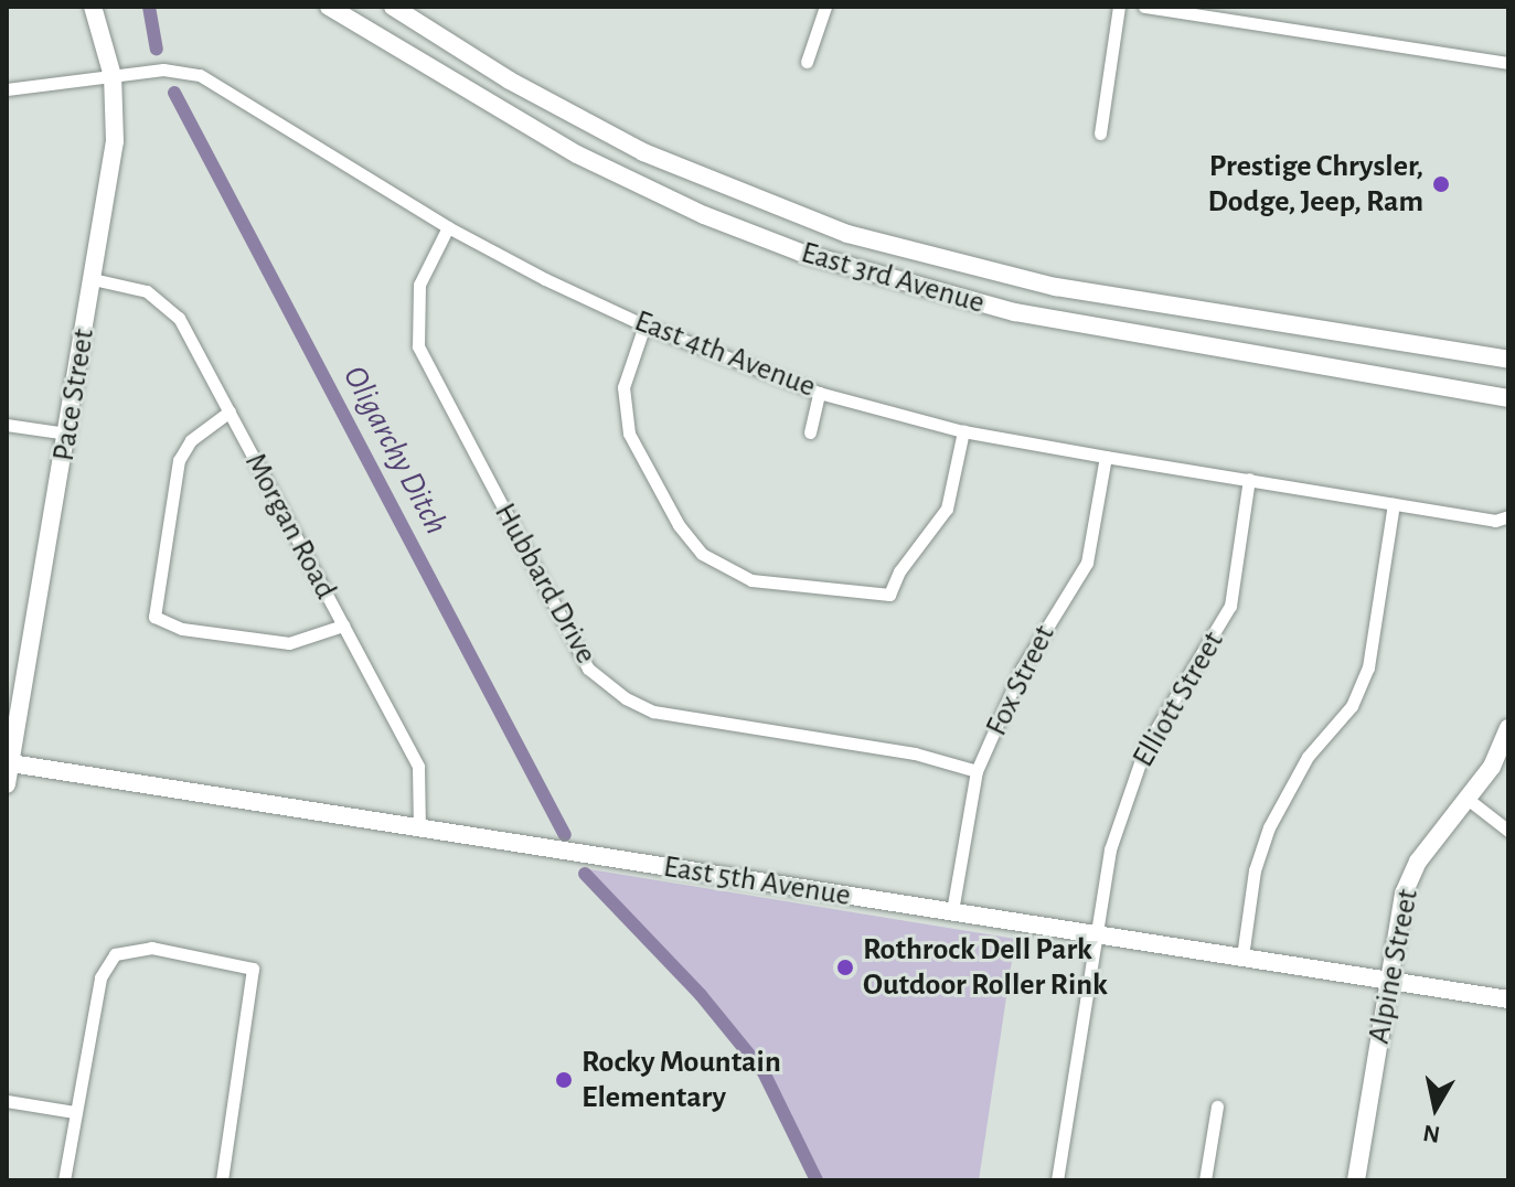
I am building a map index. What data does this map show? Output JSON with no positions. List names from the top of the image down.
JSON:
{
  "streets": {
    "main road": [
      "East 3rd Avenue",
      "Pace Street",
      "East 5th Avenue",
      "Alpine Street"
    ],
    "street": [
      "East 4th Avenue",
      "Morgan Road",
      "Hubbard Drive",
      "Fox Street",
      "Elliott Street"
    ]
  },
  "crossings": [
    ["East 4th Avenue", "Pace Street"],
    ["East 4th Avenue", "Hubbard Drive"],
    ["East 4th Avenue", "Fox Street"],
    ["East 4th Avenue", "Elliott Street"],
    ["Pace Street", "Morgan Road"],
    ["Pace Street", "East 5th Avenue"],
    ["Morgan Road", "East 5th Avenue"],
    ["Hubbard Drive", "Fox Street"],
    ["Fox Street", "East 5th Avenue"],
    ["Elliott Street", "East 5th Avenue"],
    ["East 5th Avenue", "Alpine Street"]
  ],
  "water": ["Oligarchy Ditch"],
  "places": ["Prestige Chrysler, Dodge, Jeep, Ram", "Rothrock Dell Park Outdoor Roller Rink", "Rocky Mountain Elementary"],
  "north": "bottom"
}
